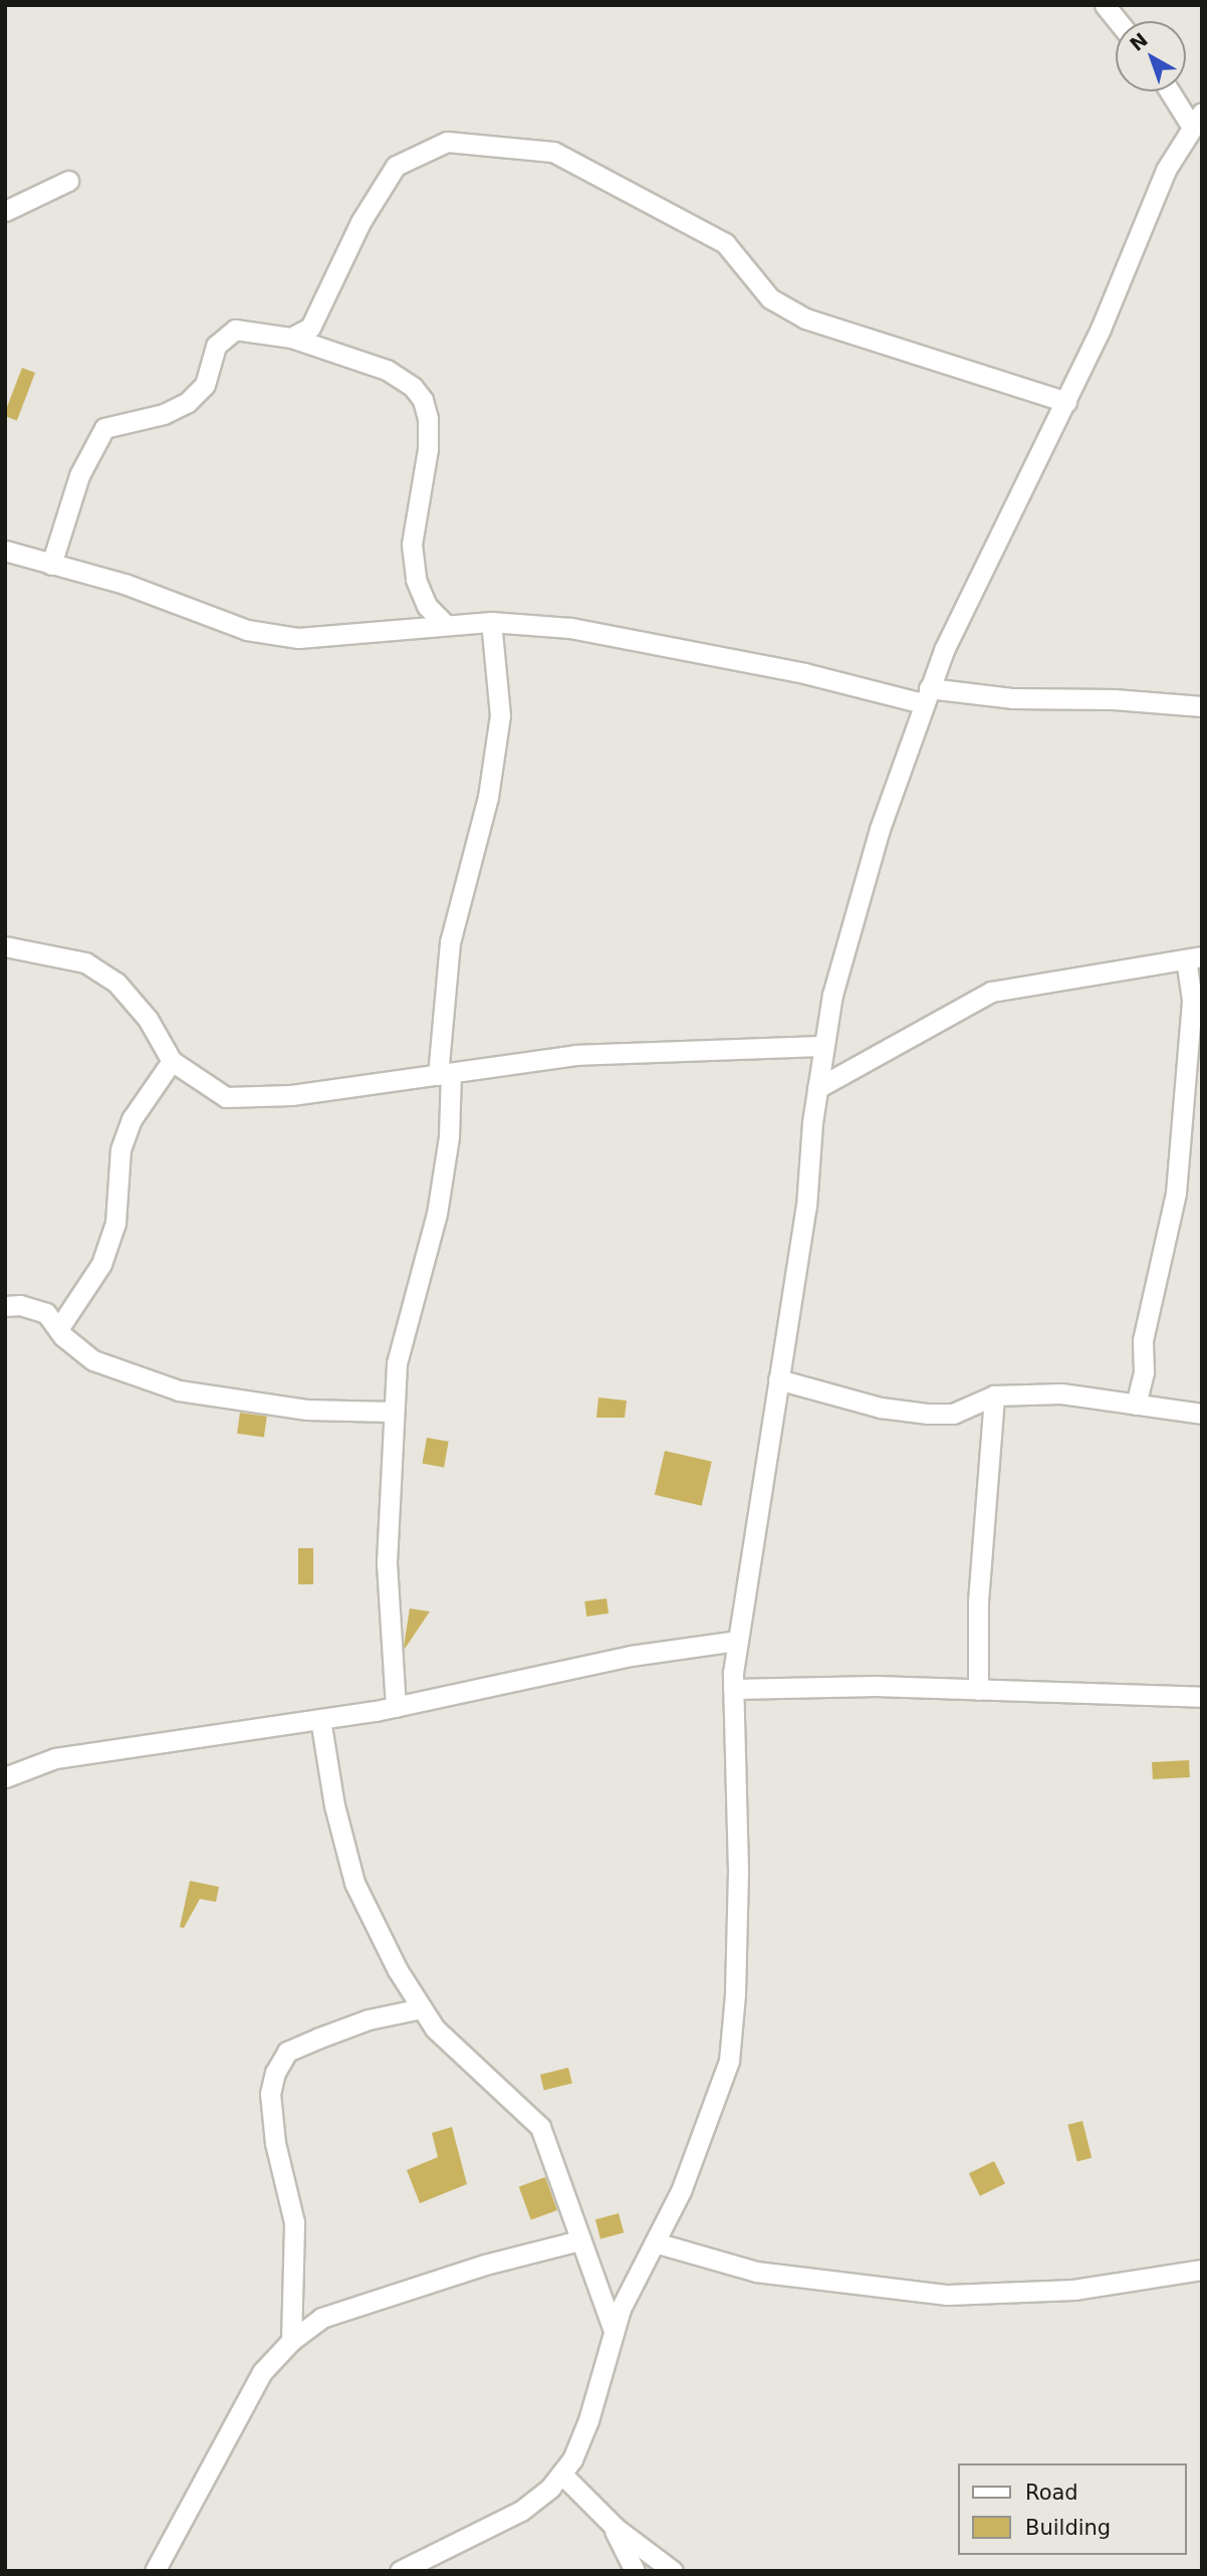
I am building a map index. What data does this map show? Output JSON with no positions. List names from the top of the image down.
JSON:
{
  "legend": ["Road", "Building"],
  "north": "top left"
}
